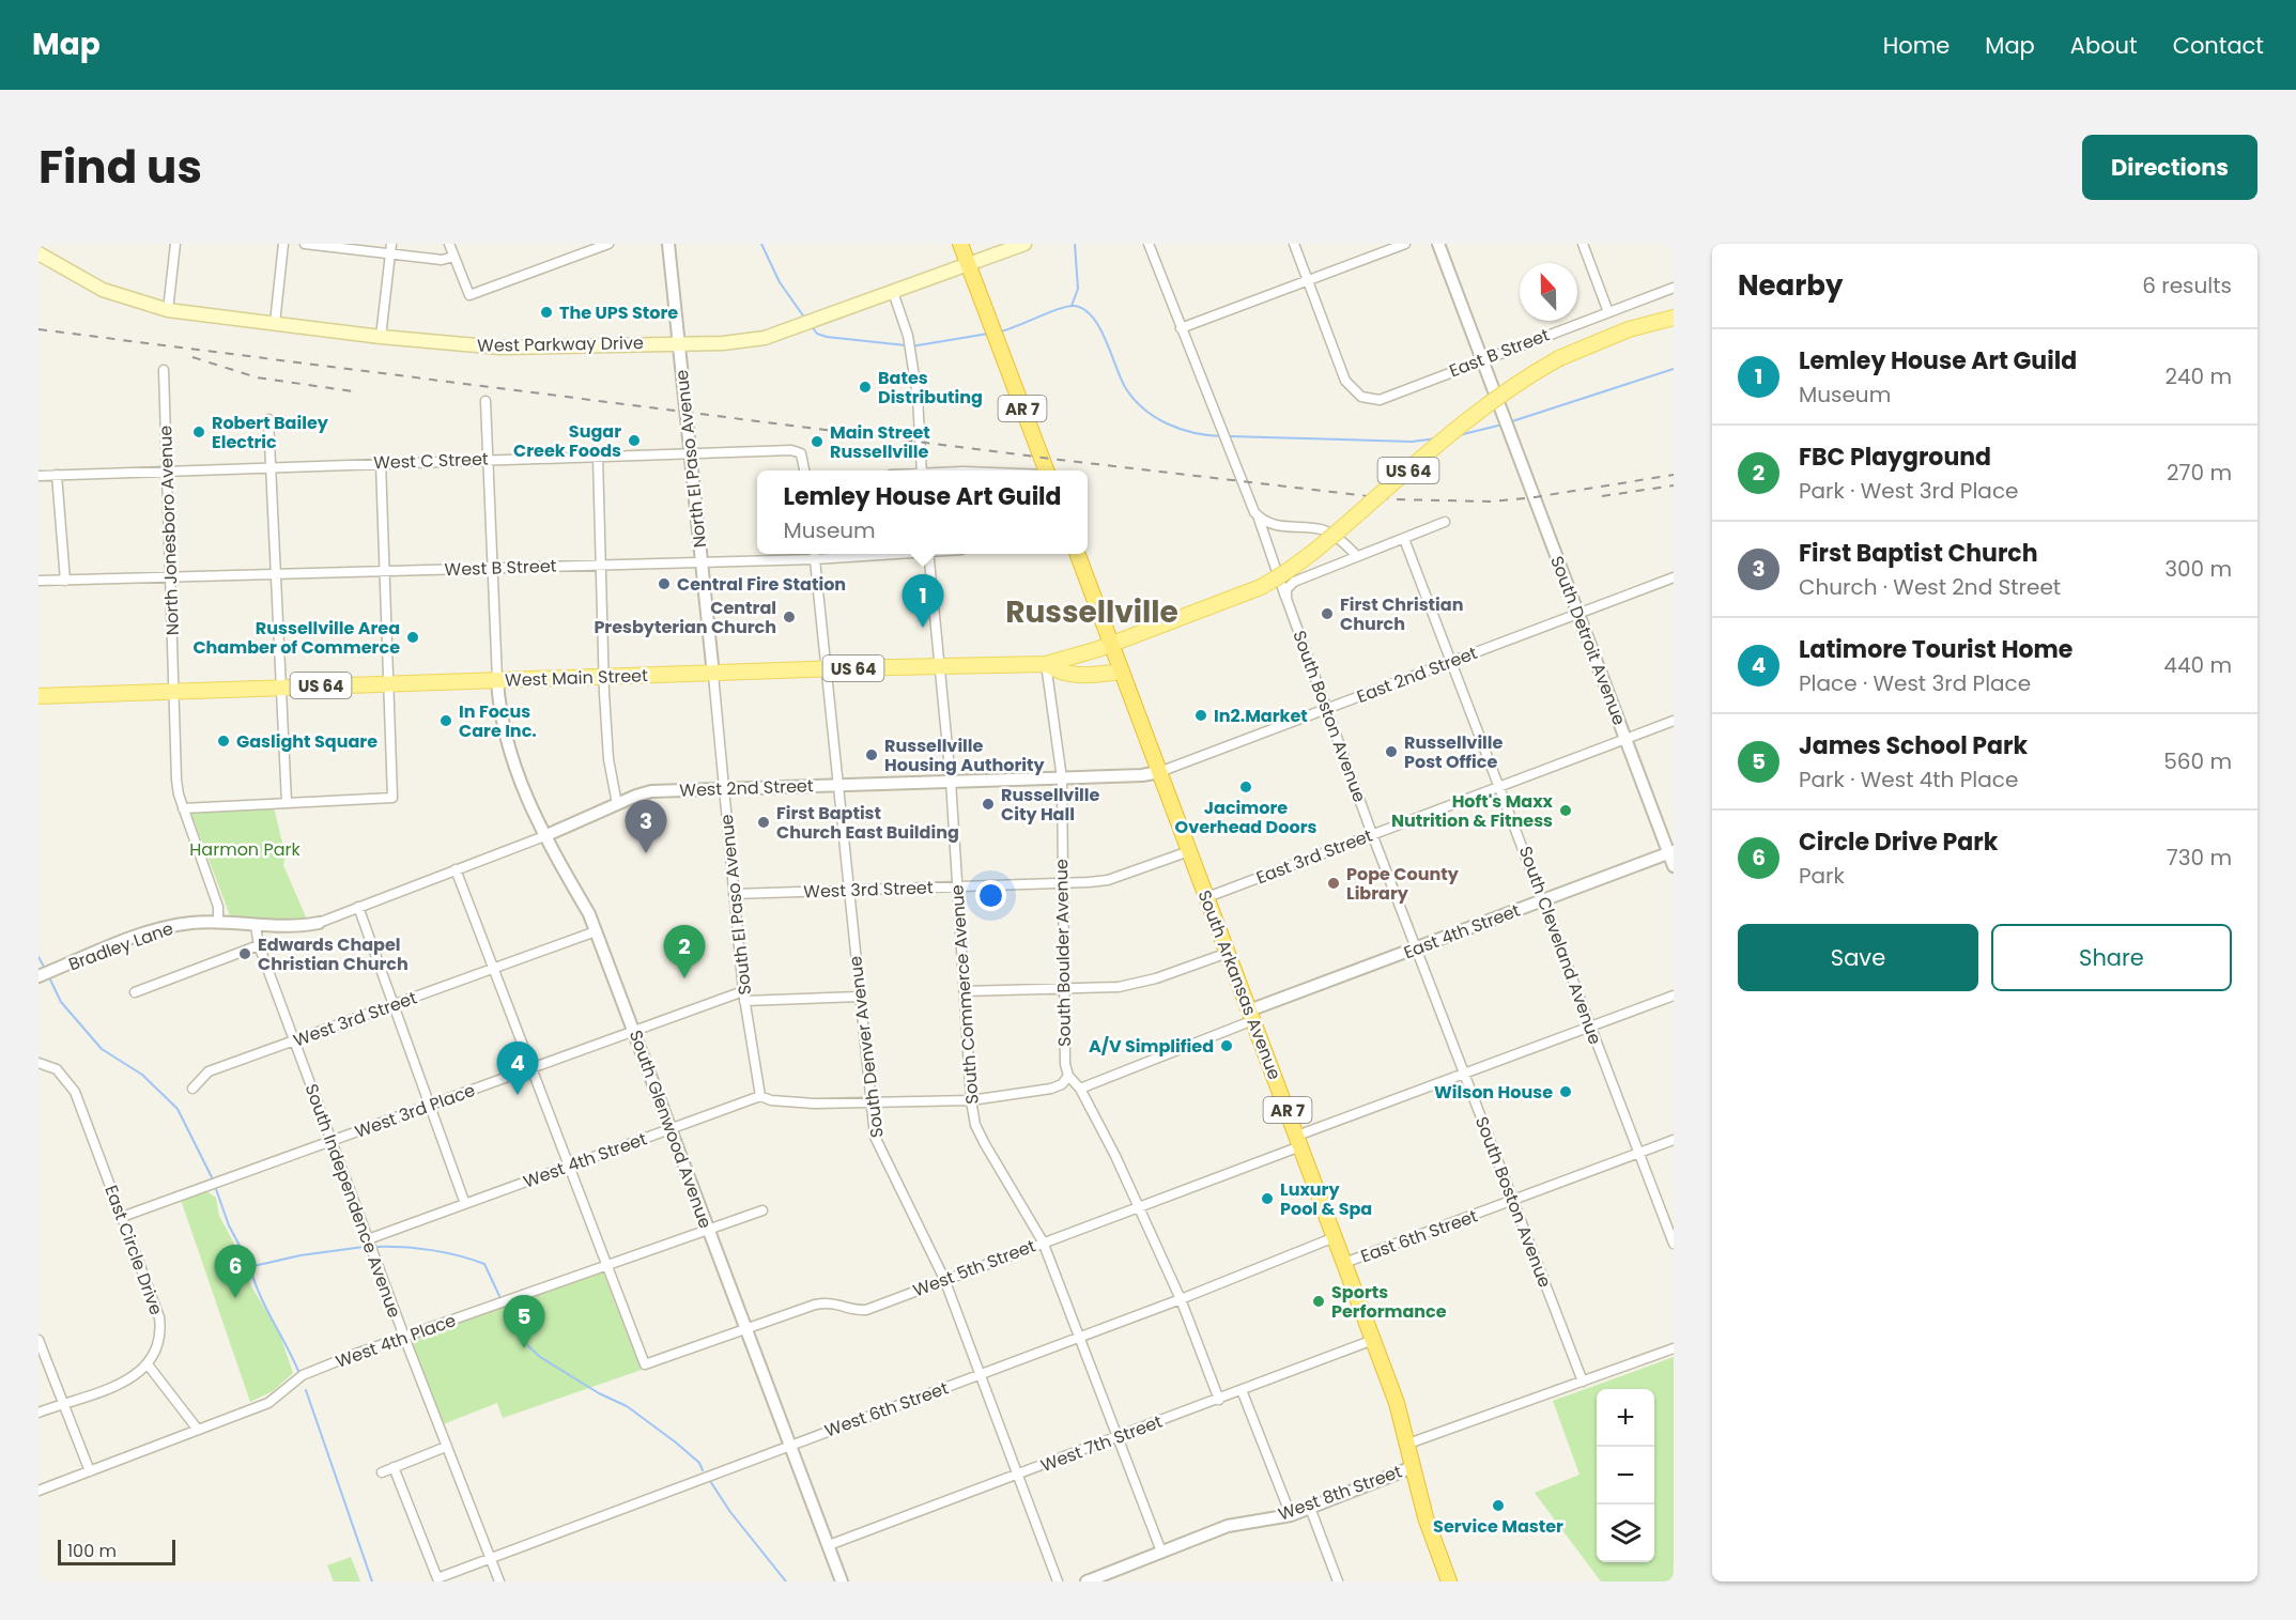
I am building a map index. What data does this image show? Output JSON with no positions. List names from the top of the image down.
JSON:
{
  "streets": {
    "highway": ["AR 7", "South Arkansas Avenue"],
    "main road": ["West Parkway Drive", "US 64", "West Main Street"],
    "street": [
      "East B Street",
      "North El Paso Avenue",
      "West C Street",
      "North Jonesboro Avenue",
      "West B Street",
      "South Detroit Avenue",
      "East 2nd Street",
      "South Boston Avenue",
      "West 2nd Street",
      "East 3rd Street",
      "West 3rd Street",
      "South El Paso Avenue",
      "East 4th Street",
      "South Cleveland Avenue",
      "Bradley Lane",
      "South Boulder Avenue",
      "South Commerce Avenue",
      "South Denver Avenue",
      "West 3rd Place",
      "South Glenwood Avenue",
      "West 4th Street",
      "South Independence Avenue",
      "East 6th Street",
      "East Circle Drive",
      "West 5th Street",
      "West 4th Place",
      "West 6th Street",
      "West 7th Street",
      "West 8th Street"
    ]
  },
  "crossings": [
    ["West Parkway Drive", "AR 7"],
    ["West Parkway Drive", "North El Paso Avenue"],
    ["East B Street", "South Detroit Avenue"],
    ["AR 7", "US 64"],
    ["AR 7", "West Main Street"],
    ["AR 7", "South Arkansas Avenue"],
    ["North El Paso Avenue", "West C Street"],
    ["North El Paso Avenue", "West B Street"],
    ["North El Paso Avenue", "West Main Street"],
    ["North El Paso Avenue", "South El Paso Avenue"],
    ["West C Street", "North Jonesboro Avenue"],
    ["US 64", "West Main Street"],
    ["US 64", "South Arkansas Avenue"],
    ["North Jonesboro Avenue", "West B Street"],
    ["North Jonesboro Avenue", "West Main Street"],
    ["North Jonesboro Avenue", "Bradley Lane"],
    ["West B Street", "South Denver Avenue"],
    ["South Detroit Avenue", "East 2nd Street"],
    ["South Detroit Avenue", "East 3rd Street"],
    ["South Detroit Avenue", "East 4th Street"],
    ["East 2nd Street", "South Boston Avenue"],
    ["East 2nd Street", "West 2nd Street"],
    ["East 2nd Street", "South Cleveland Avenue"],
    ["East 2nd Street", "South Arkansas Avenue"],
    ["West Main Street", "South El Paso Avenue"],
    ["West Main Street", "South Boulder Avenue"],
    ["West Main Street", "South Arkansas Avenue"],
    ["West Main Street", "South Commerce Avenue"],
    ["West Main Street", "South Denver Avenue"],
    ["West Main Street", "South Glenwood Avenue"],
    ["South Boston Avenue", "East 3rd Street"],
    ["South Boston Avenue", "East 4th Street"],
    ["South Boston Avenue", "East 6th Street"],
    ["South Boston Avenue", "West 5th Street"],
    ["West 2nd Street", "South El Paso Avenue"],
    ["West 2nd Street", "Bradley Lane"],
    ["West 2nd Street", "South Boulder Avenue"],
    ["West 2nd Street", "South Arkansas Avenue"],
    ["West 2nd Street", "South Commerce Avenue"],
    ["West 2nd Street", "South Denver Avenue"],
    ["West 2nd Street", "South Glenwood Avenue"],
    ["East 3rd Street", "South Cleveland Avenue"],
    ["East 3rd Street", "South Arkansas Avenue"],
    ["West 3rd Street", "South El Paso Avenue"],
    ["West 3rd Street", "South Boulder Avenue"],
    ["West 3rd Street", "South Arkansas Avenue"],
    ["West 3rd Street", "South Commerce Avenue"],
    ["West 3rd Street", "South Denver Avenue"],
    ["West 3rd Street", "South Glenwood Avenue"],
    ["West 3rd Street", "South Independence Avenue"],
    ["South El Paso Avenue", "West 3rd Place"],
    ["South El Paso Avenue", "West 4th Street"],
    ["East 4th Street", "South Cleveland Avenue"],
    ["East 4th Street", "South Arkansas Avenue"],
    ["South Cleveland Avenue", "East 6th Street"],
    ["South Cleveland Avenue", "West 5th Street"],
    ["Bradley Lane", "South Independence Avenue"],
    ["South Arkansas Avenue", "East 6th Street"],
    ["South Arkansas Avenue", "West 5th Street"],
    ["South Arkansas Avenue", "West 6th Street"],
    ["South Arkansas Avenue", "West 7th Street"],
    ["South Arkansas Avenue", "West 8th Street"],
    ["South Commerce Avenue", "West 5th Street"],
    ["South Commerce Avenue", "West 6th Street"],
    ["South Commerce Avenue", "West 7th Street"],
    ["South Commerce Avenue", "West 8th Street"],
    ["South Denver Avenue", "West 3rd Place"],
    ["South Denver Avenue", "West 5th Street"],
    ["South Denver Avenue", "West 6th Street"],
    ["South Denver Avenue", "West 7th Street"],
    ["West 3rd Place", "South Glenwood Avenue"],
    ["West 3rd Place", "South Independence Avenue"],
    ["West 3rd Place", "East Circle Drive"],
    ["South Glenwood Avenue", "West 4th Street"],
    ["South Glenwood Avenue", "West 5th Street"],
    ["South Glenwood Avenue", "West 4th Place"],
    ["South Glenwood Avenue", "West 6th Street"],
    ["South Glenwood Avenue", "West 7th Street"],
    ["West 4th Street", "South Independence Avenue"],
    ["South Independence Avenue", "West 4th Place"],
    ["South Independence Avenue", "West 6th Street"],
    ["West 5th Street", "West 4th Place"]
  ],
  "districts": ["Russellville"],
  "parks": ["Harmon Park"],
  "places": [
    "The UPS Store",
    "Bates Distributing",
    "Robert Bailey Electric",
    "Sugar Creek Foods",
    "Main Street Russellville",
    "Central Fire Station",
    "First Christian Church",
    "Central Presbyterian Church",
    "Russellville Area Chamber of Commerce",
    "In2.Market",
    "In Focus Care Inc.",
    "Gaslight Square",
    "Russellville Post Office",
    "Russellville Housing Authority",
    "Jacimore Overhead Doors",
    "Russellville City Hall",
    "Hoft's Maxx Nutrition & Fitness",
    "First Baptist Church East Building",
    "Pope County Library",
    "Edwards Chapel Christian Church",
    "A/V Simplified",
    "Wilson House",
    "Luxury Pool & Spa",
    "Sports Performance",
    "Service Master"
  ],
  "scale_bar": "100 m",
  "north": "top",
  "page": {
    "header": "Map",
    "nav": [
      "Home",
      "Map",
      "About",
      "Contact"
    ],
    "title": "Find us",
    "buttons": [
      "Directions",
      ["Save", "Share"]
    ],
    "heading": ["Nearby", "6 results"],
    "list": [
      {
        "mark": "1",
        "name": "Lemley House Art Guild",
        "note": "Museum",
        "value": "240 m"
      },
      {
        "mark": "2",
        "name": "FBC Playground",
        "note": "Park · West 3rd Place",
        "value": "270 m"
      },
      {
        "mark": "3",
        "name": "First Baptist Church",
        "note": "Church · West 2nd Street",
        "value": "300 m"
      },
      {
        "mark": "4",
        "name": "Latimore Tourist Home",
        "note": "Place · West 3rd Place",
        "value": "440 m"
      },
      {
        "mark": "5",
        "name": "James School Park",
        "note": "Park · West 4th Place",
        "value": "560 m"
      },
      {
        "mark": "6",
        "name": "Circle Drive Park",
        "note": "Park",
        "value": "730 m"
      }
    ],
    "popup": ["Lemley House Art Guild", "Museum"],
    "pins": [
      "1",
      "3",
      "2",
      "4",
      "6",
      "5"
    ],
    "map_buttons": ["+", "−"],
    "scale": "100 m"
  }
}
